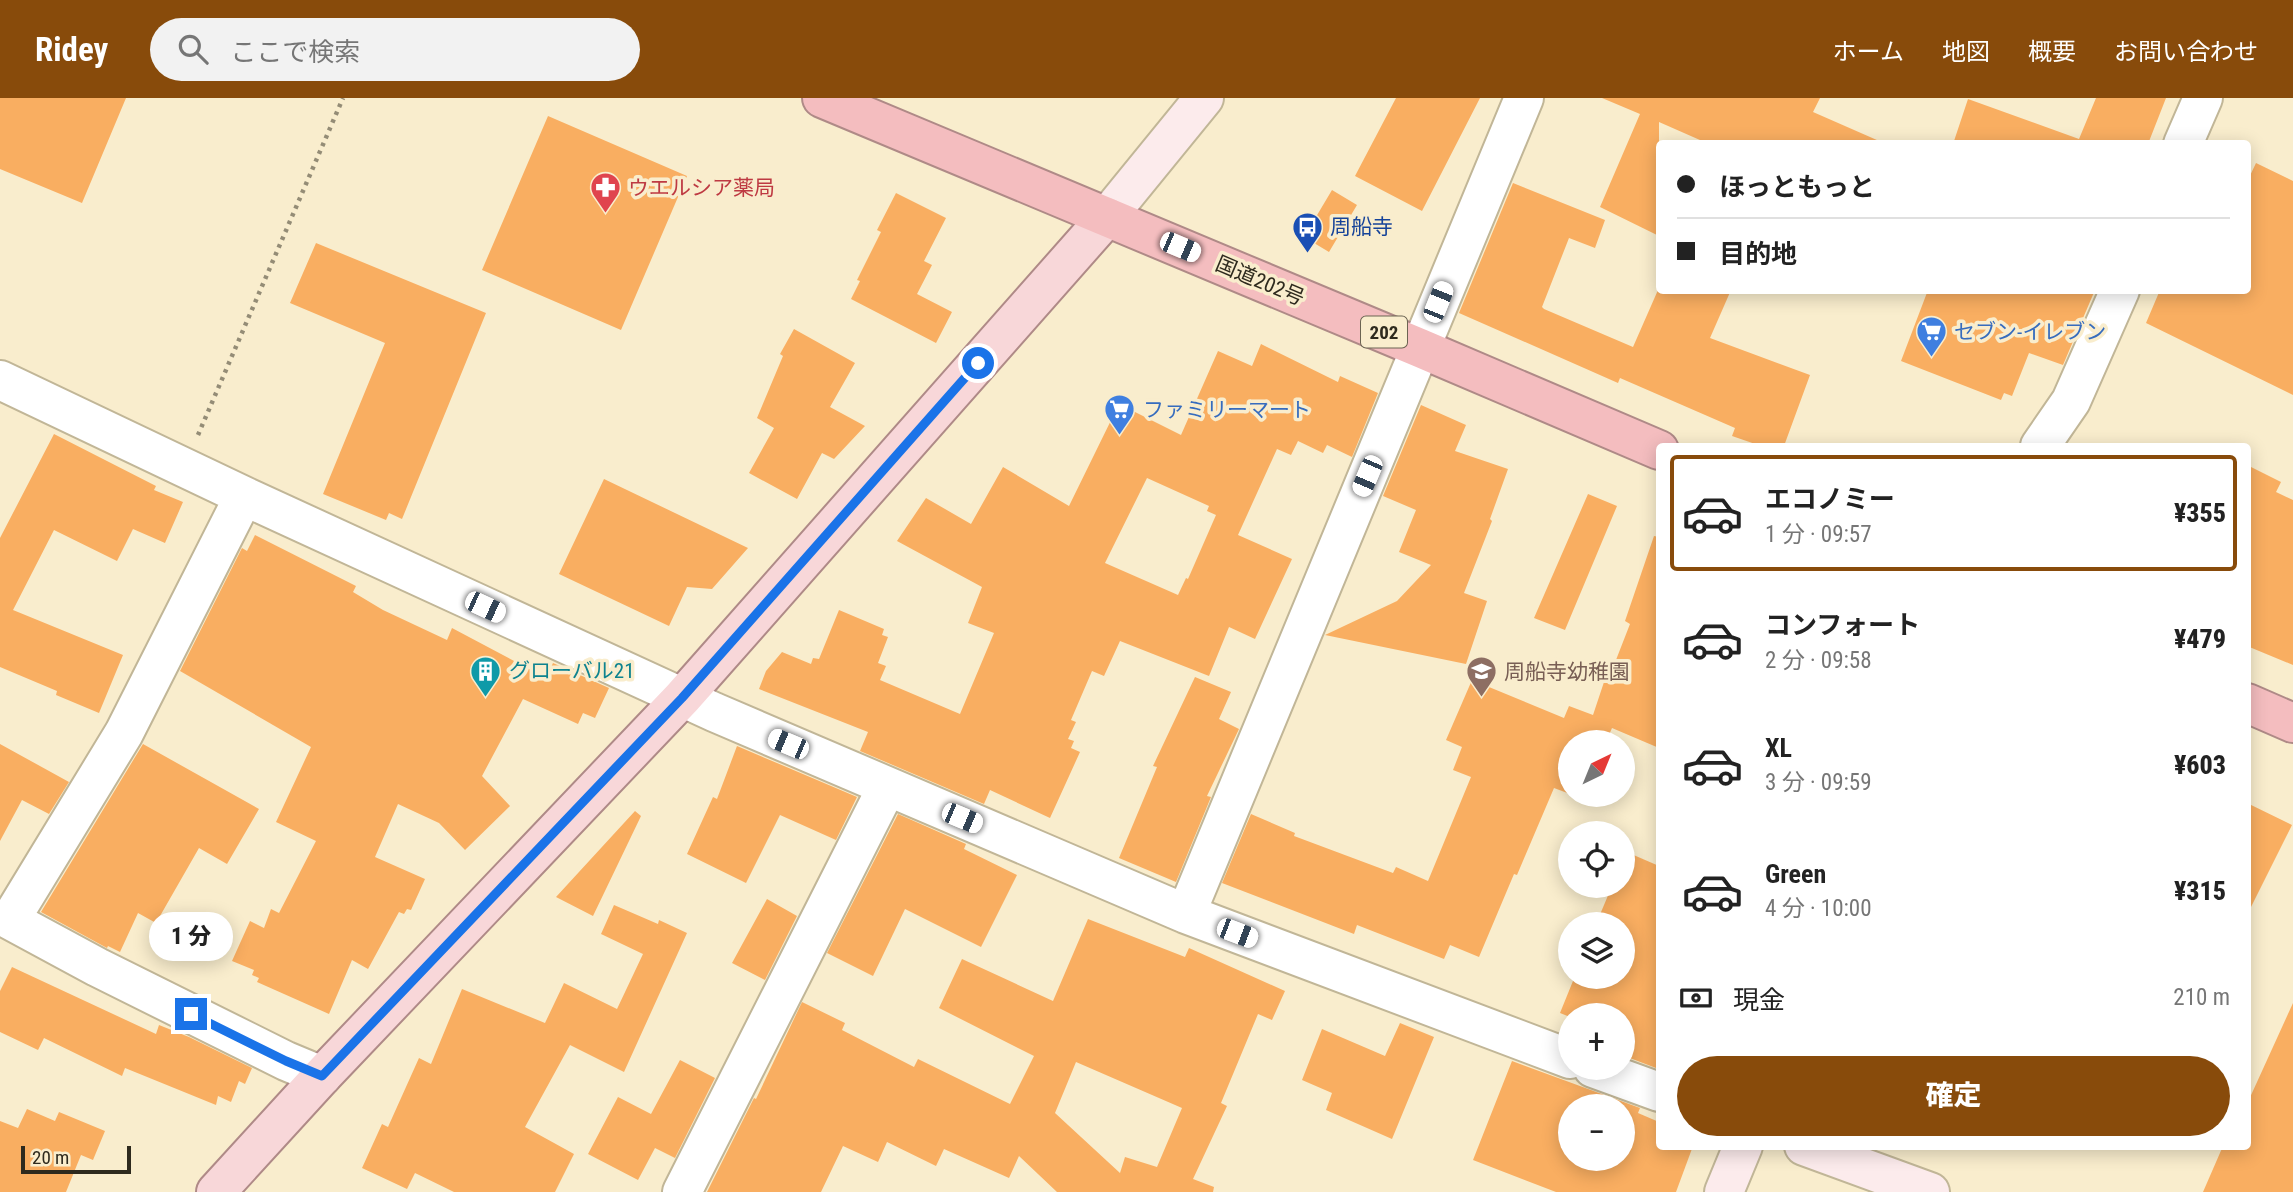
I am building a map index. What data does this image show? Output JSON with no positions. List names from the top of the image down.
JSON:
{
  "streets": {
    "highway": ["国道202号", "202"]
  },
  "places": {
    "pharmacy": ["ウエルシア薬局"],
    "bus stop": ["周船寺"],
    "supermarket": ["セブン-イレブン", "ファミリーマート"],
    "building": ["グローバル21"],
    "school or university": ["周船寺幼稚園"]
  },
  "scale_bar": "20 m",
  "north": "top right",
  "page": {
    "header": "Ridey",
    "search": "ここで検索",
    "nav": [
      "ホーム",
      "地図",
      "概要",
      "お問い合わせ"
    ],
    "banner": ["ほっともっと", "目的地"],
    "list": [
      {
        "name": "エコノミー",
        "note": "1 分 · 09:57",
        "value": "¥355"
      },
      {
        "name": "コンフォート",
        "note": "2 分 · 09:58",
        "value": "¥479"
      },
      {
        "name": "XL",
        "note": "3 分 · 09:59",
        "value": "¥603"
      },
      {
        "name": "Green",
        "note": "4 分 · 10:00",
        "value": "¥315"
      }
    ],
    "map_buttons": ["+", "−"],
    "bubble": "1 分",
    "pay": ["現金", "210 m"],
    "buttons": "確定",
    "scale": "20 m"
  }
}
